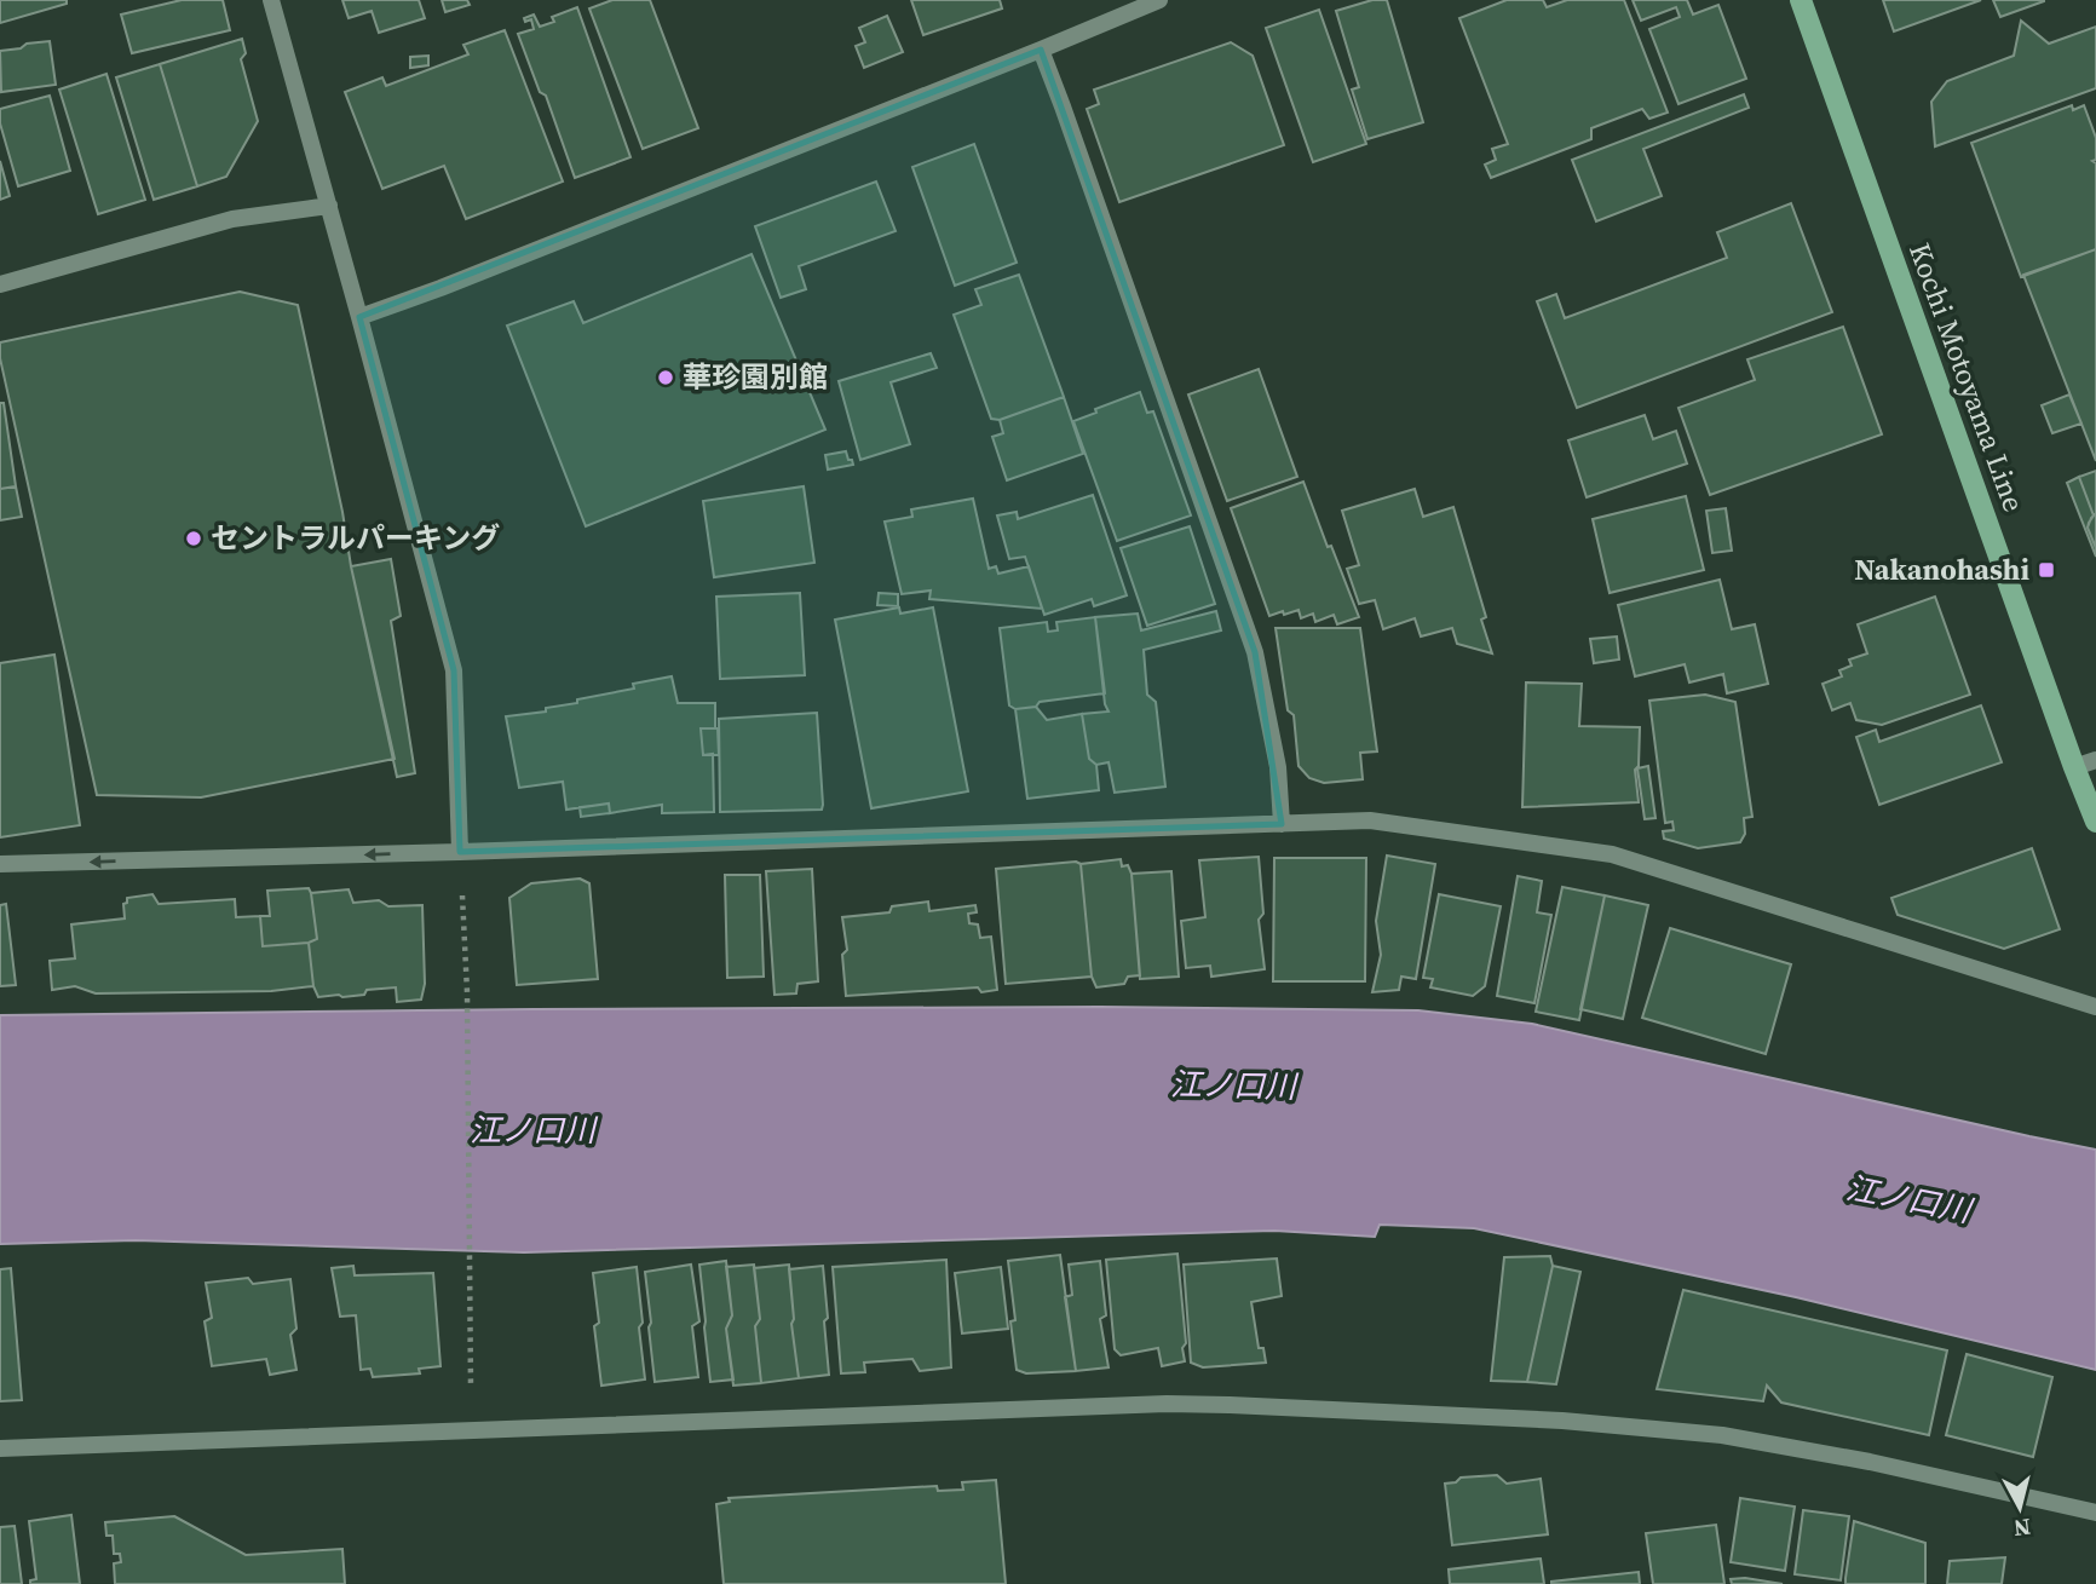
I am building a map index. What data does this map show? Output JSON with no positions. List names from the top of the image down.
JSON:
{
  "streets": {
    "main road": ["Kochi Motoyama Line"]
  },
  "water": ["江ノ口川"],
  "places": {
    "other": ["華珍園別館", "セントラルパーキング"],
    "transit": ["Nakanohashi"]
  },
  "north": "bottom"
}
